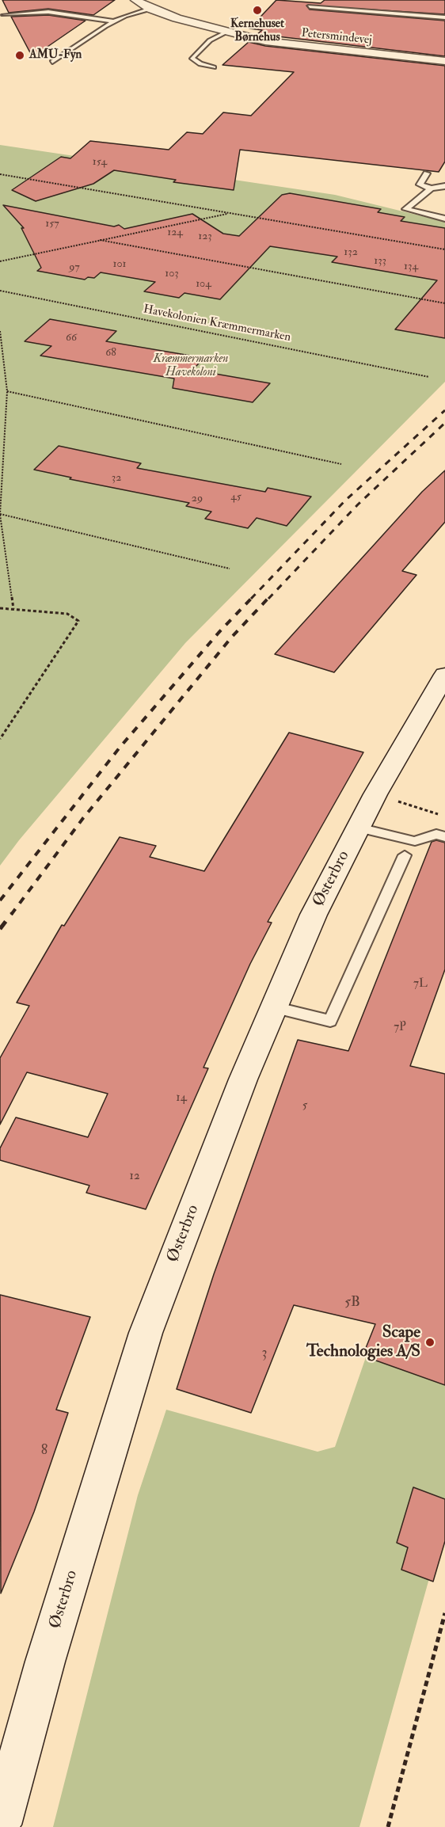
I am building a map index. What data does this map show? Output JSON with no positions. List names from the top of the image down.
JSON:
{
  "streets": {
    "street": ["Petersmindevej", "Østerbro"],
    "path": ["Havekolonien Kræmmermarken"]
  },
  "parks": ["Kræmmermarken Havekoloni"],
  "places": ["Kernehuset Børnehus", "AMU-Fyn", "Scape Technologies A/S"],
  "house_numbers": [
    "154",
    "157",
    "124",
    "123",
    "132",
    "133",
    "101",
    "134",
    "97",
    "103",
    "104",
    "66",
    "68",
    "32",
    "45",
    "29",
    "7L",
    "7P",
    "14",
    "5",
    "12",
    "5B",
    "3",
    "8"
  ]
}
